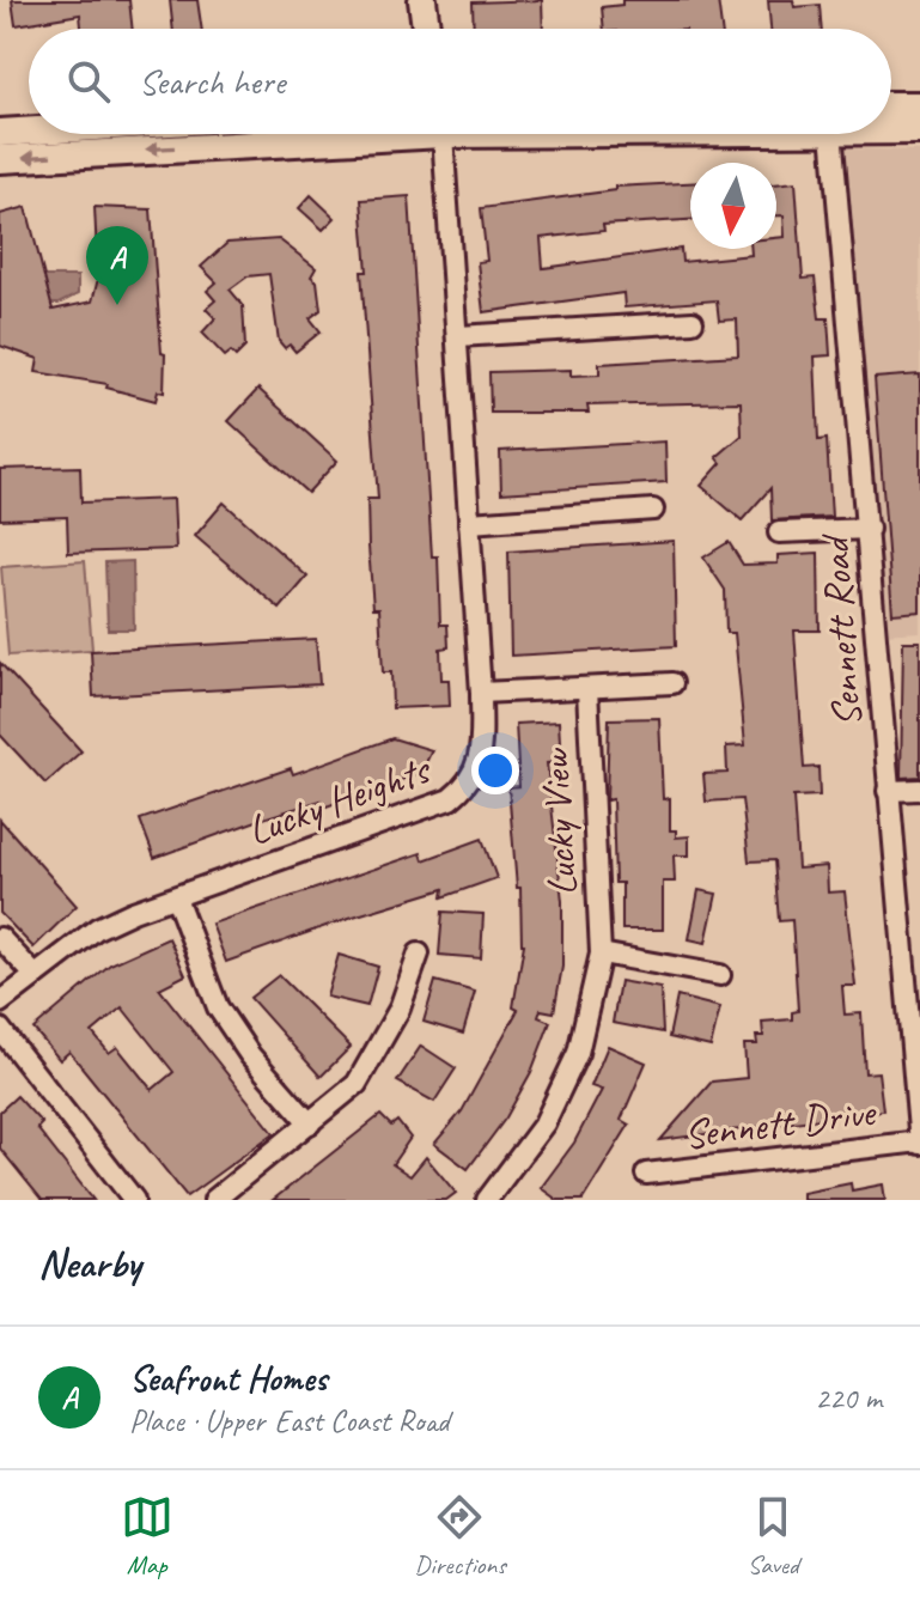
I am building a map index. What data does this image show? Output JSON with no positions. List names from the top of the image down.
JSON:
{
  "streets": {
    "street": [
      "Sennett Road",
      "Lucky Heights",
      "Lucky View",
      "Sennett Drive"
    ]
  },
  "crossings": [
    ["Sennett Road", "Sennett Drive"],
    ["Lucky Heights", "Lucky View"]
  ],
  "north": "bottom",
  "page": {
    "search": "Search here",
    "pins": "A",
    "heading": "Nearby",
    "list": [
      {
        "mark": "A",
        "name": "Seafront Homes",
        "note": "Place · Upper East Coast Road",
        "value": "220 m"
      }
    ],
    "nav": ["Map", "Directions", "Saved"]
  }
}
